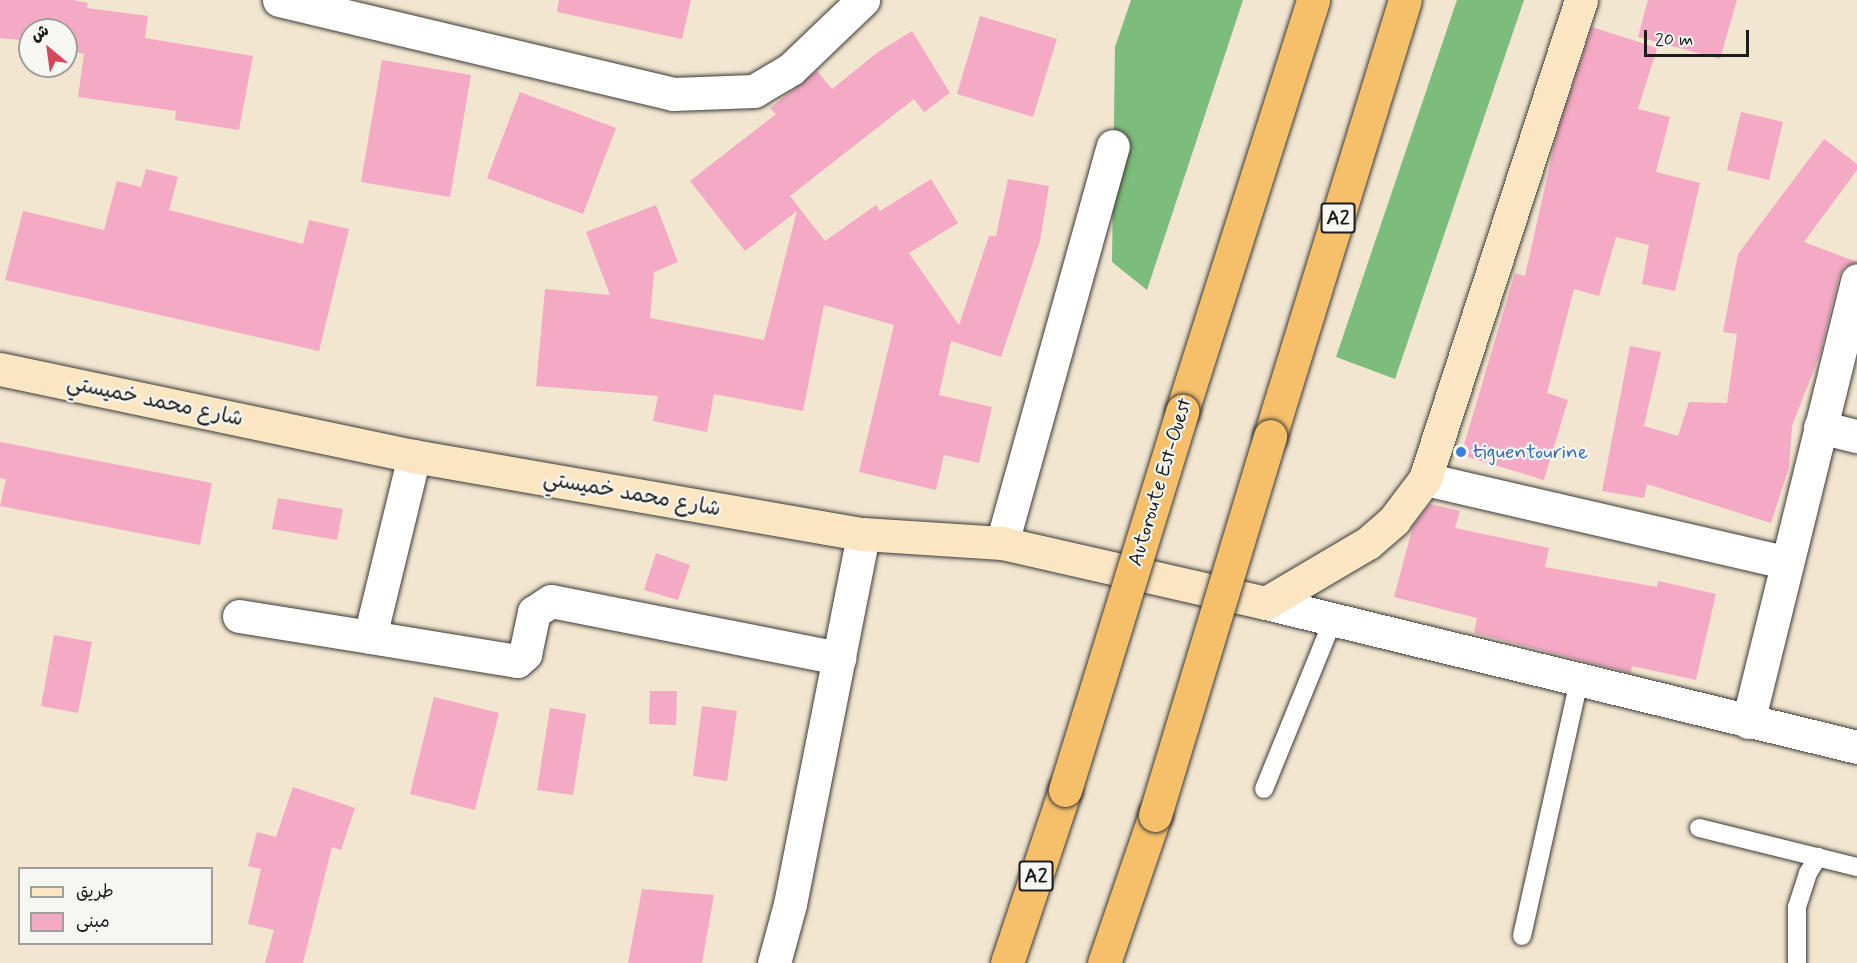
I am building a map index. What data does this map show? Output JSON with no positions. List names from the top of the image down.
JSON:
{
  "streets": {
    "highway": ["A2", "Autoroute Est-Ouest"],
    "street": ["شارع محمد خميستي"]
  },
  "places": ["tiguentourine"],
  "legend": ["طريق", "مبنى"],
  "scale_bar": "20 m",
  "north": "top left"
}
